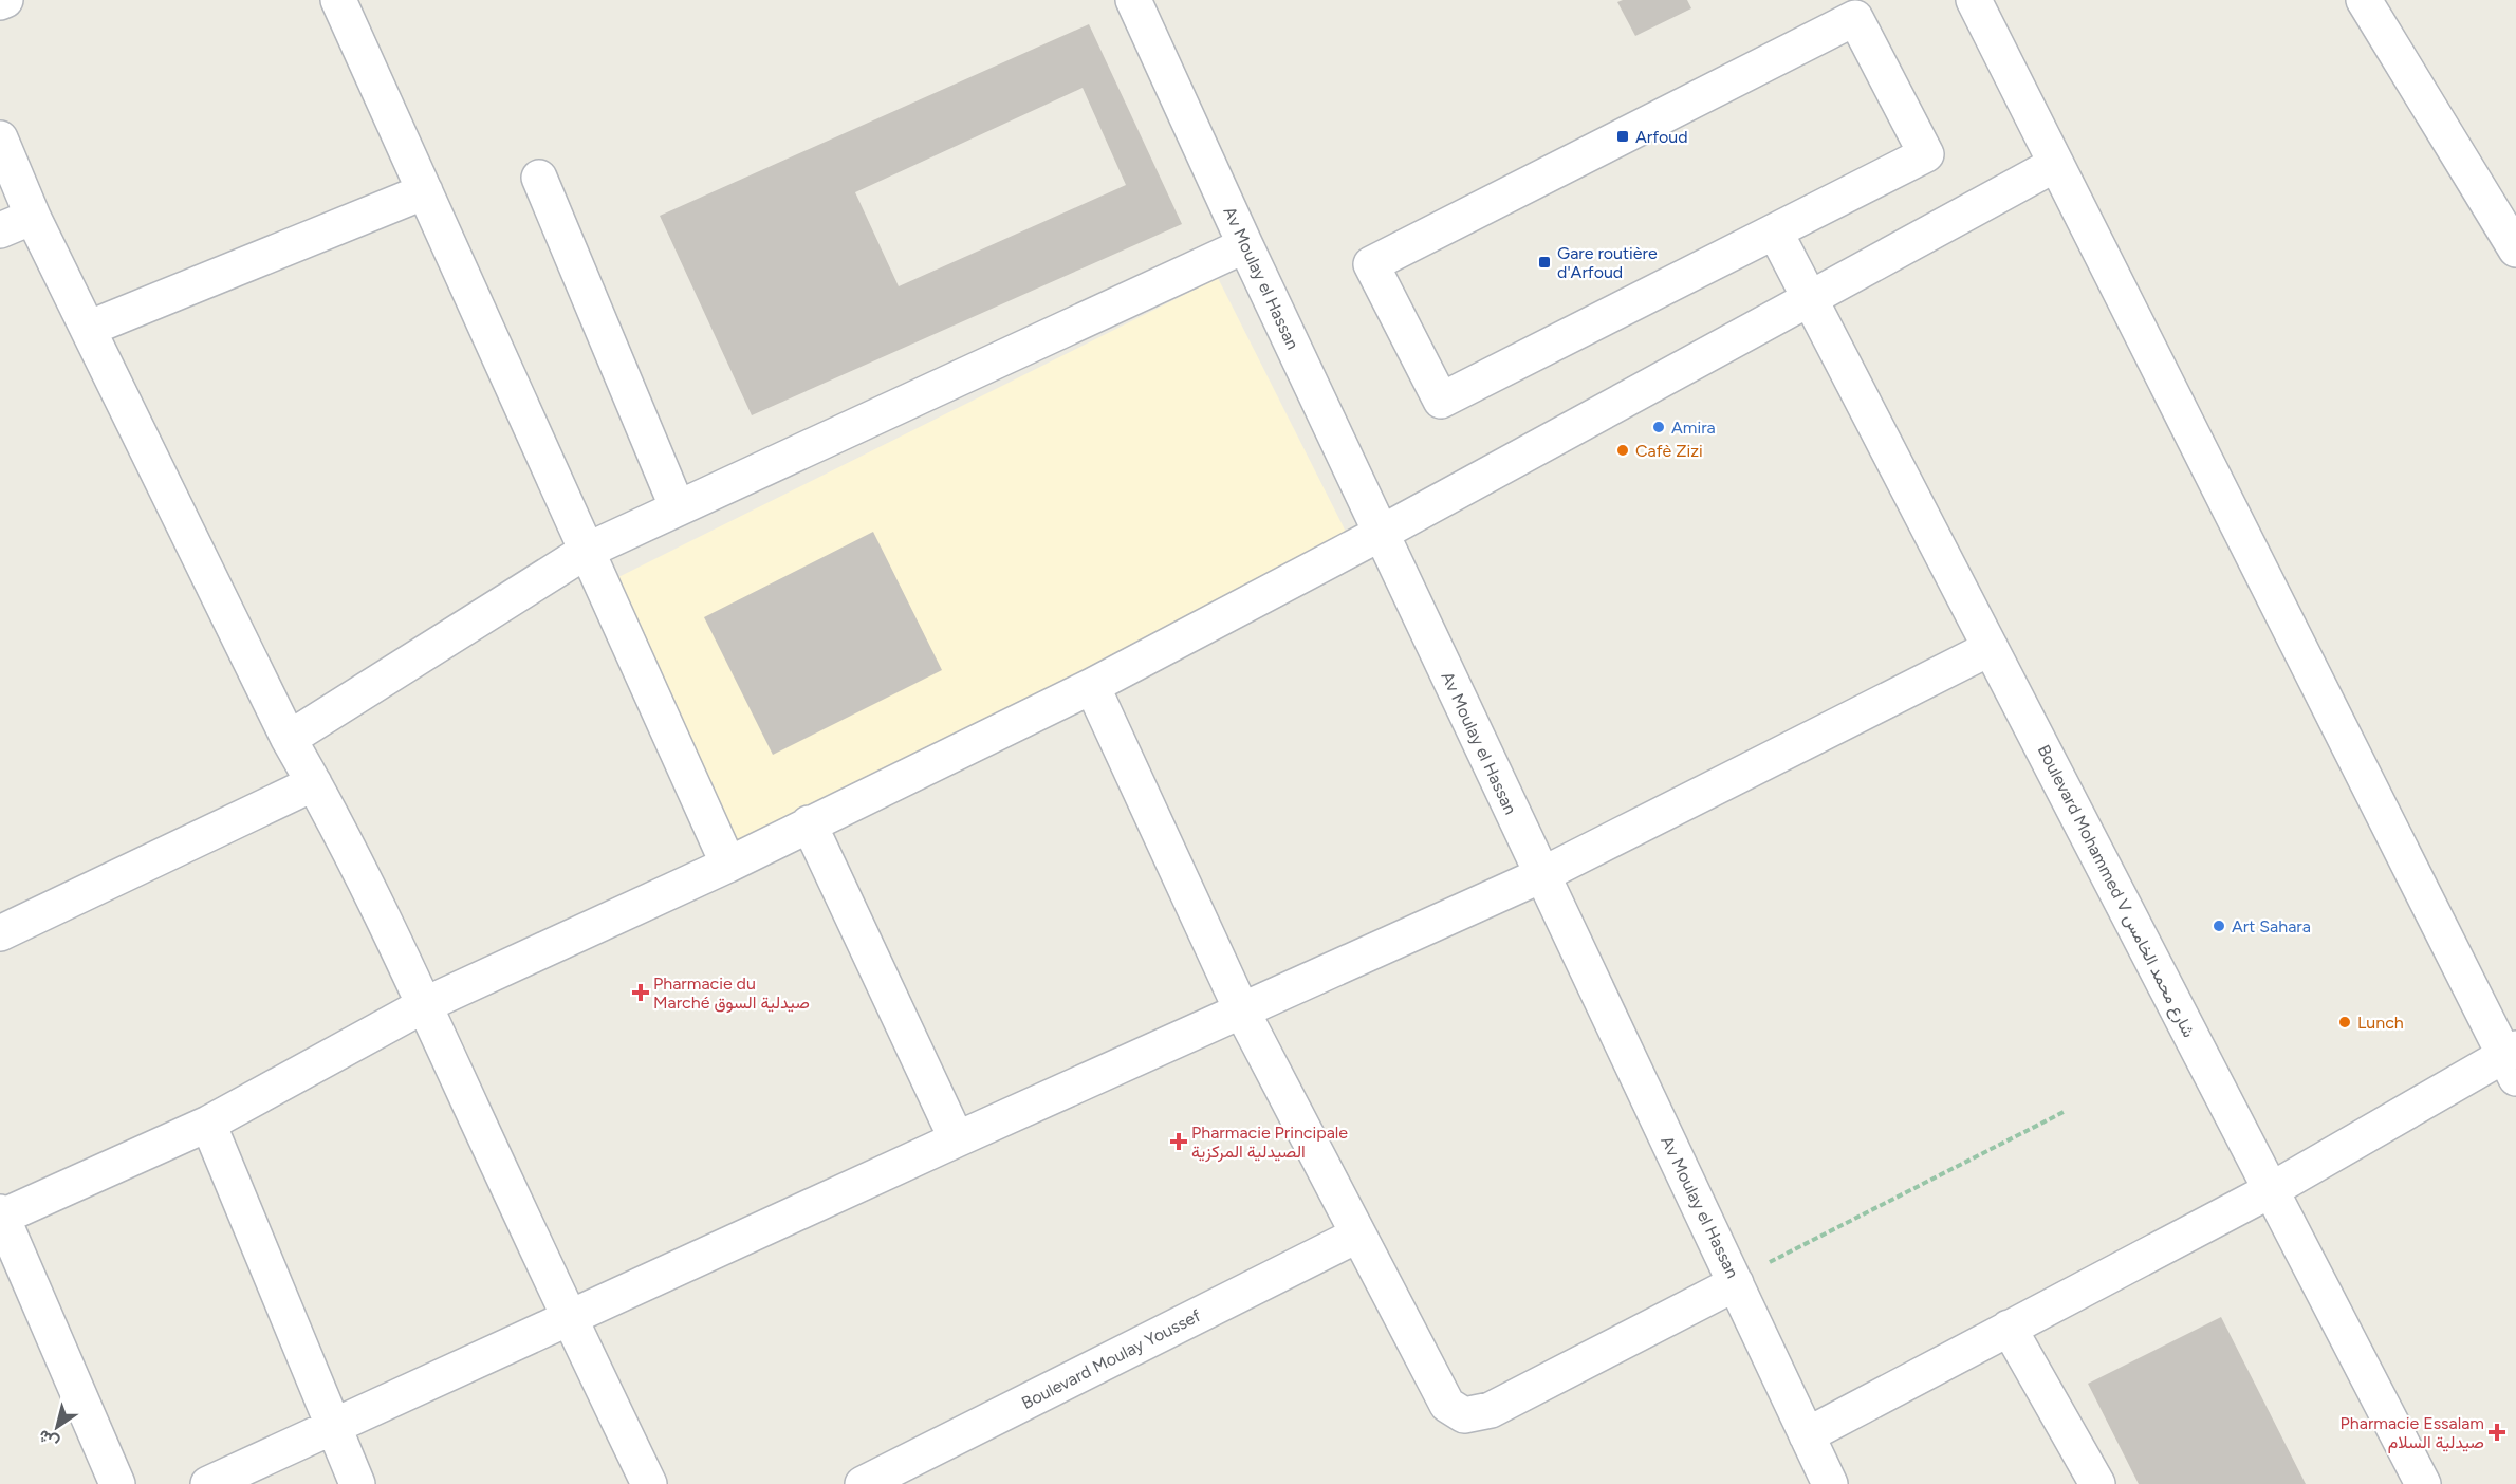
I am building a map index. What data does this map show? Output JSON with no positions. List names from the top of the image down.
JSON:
{
  "streets": {
    "street": ["Av Moulay el Hassan", "Boulevard Mohammed V شارع محمد الخامس", "Boulevard Moulay Youssef"]
  },
  "places": {
    "transit": ["Arfoud", "Gare routière d'Arfoud"],
    "other": [
      "Amira",
      "Cafè Zizi",
      "Art Sahara",
      "Lunch"
    ],
    "health": ["Pharmacie du Marché صيدلية السوق", "Pharmacie Principale الصيدلية المركزية", "Pharmacie Essalam صيدلية السلام"]
  },
  "north": "bottom left"
}
